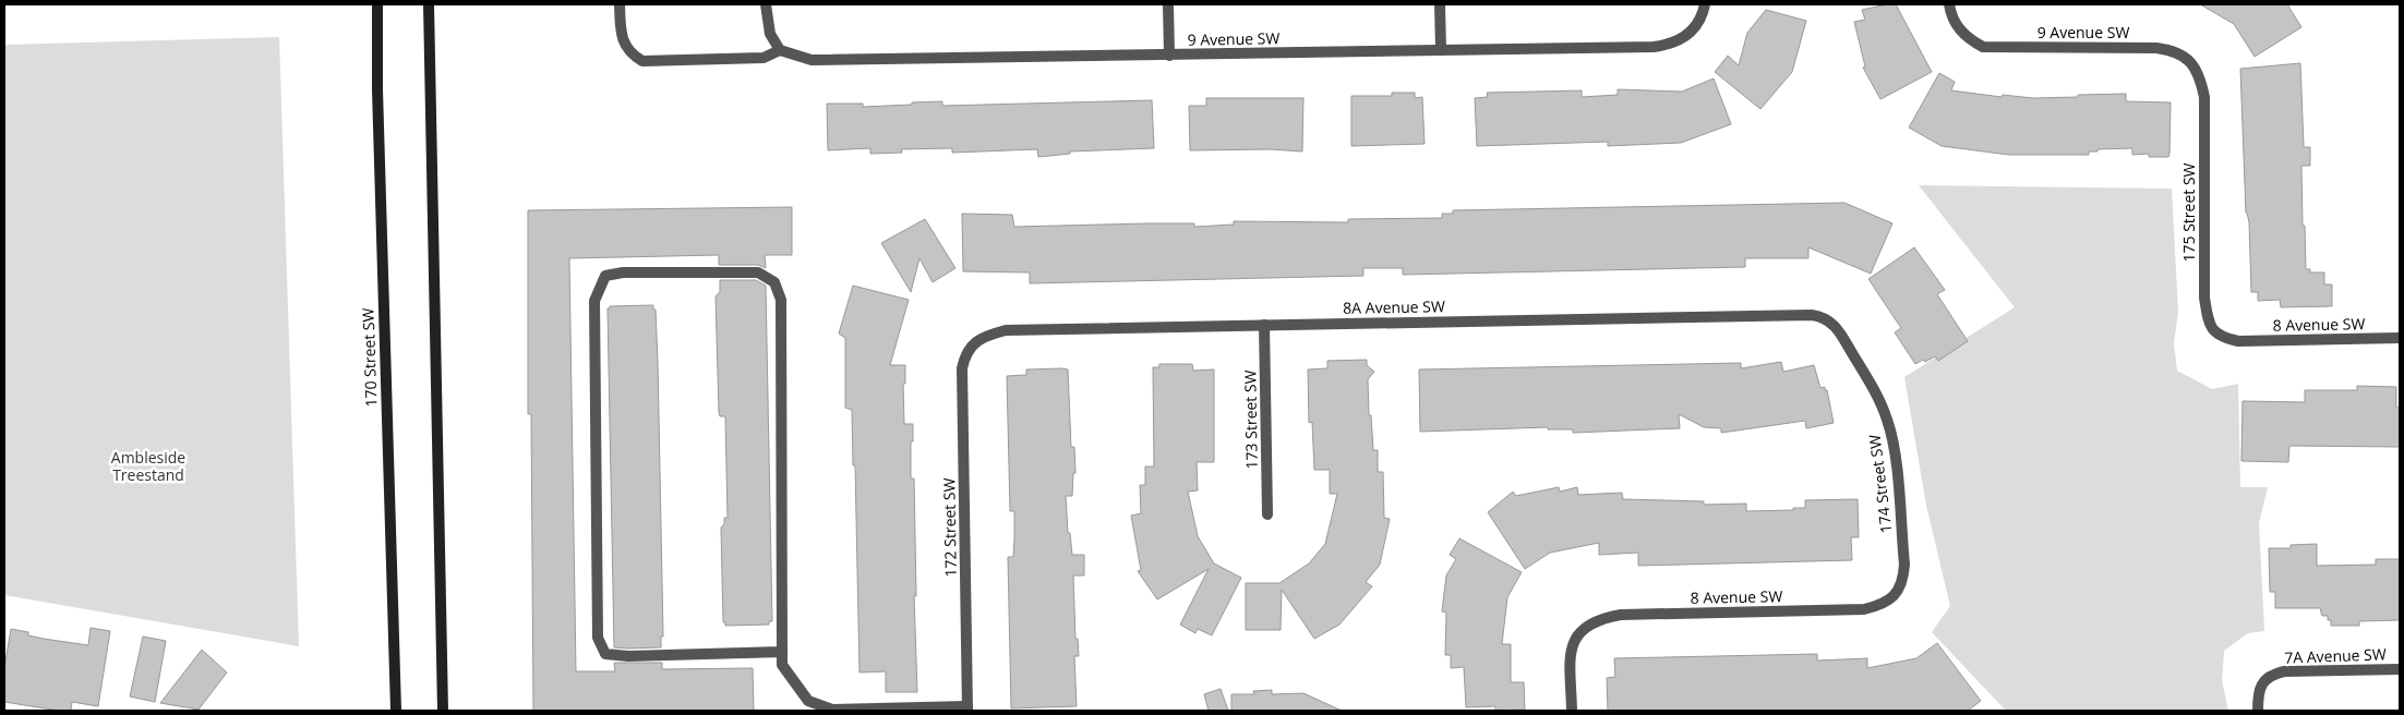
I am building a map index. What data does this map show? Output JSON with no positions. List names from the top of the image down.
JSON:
{
  "streets": {
    "main road": ["170 Street SW"],
    "street": [
      "9 Avenue SW",
      "175 Street SW",
      "8A Avenue SW",
      "8 Avenue SW",
      "173 Street SW",
      "174 Street SW",
      "172 Street SW",
      "7A Avenue SW"
    ]
  },
  "crossings": [
    ["9 Avenue SW", "175 Street SW"],
    ["175 Street SW", "8 Avenue SW"],
    ["8A Avenue SW", "173 Street SW"],
    ["8A Avenue SW", "174 Street SW"],
    ["8A Avenue SW", "172 Street SW"],
    ["8 Avenue SW", "174 Street SW"]
  ],
  "parks": ["Ambleside Treestand"]
}
